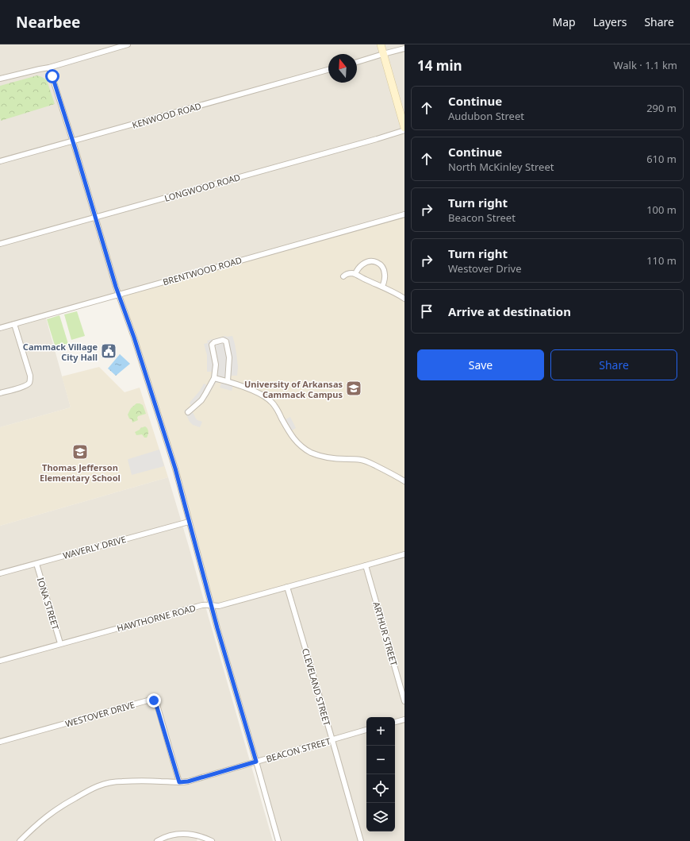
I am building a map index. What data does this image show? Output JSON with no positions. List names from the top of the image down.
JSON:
{
  "streets": {
    "street": [
      "KENWOOD ROAD",
      "LONGWOOD ROAD",
      "BRENTWOOD ROAD",
      "WAVERLY DRIVE",
      "IONA STREET",
      "HAWTHORNE ROAD",
      "ARTHUR STREET",
      "CLEVELAND STREET",
      "WESTOVER DRIVE",
      "BEACON STREET"
    ]
  },
  "crossings": [
    ["WAVERLY DRIVE", "IONA STREET"],
    ["IONA STREET", "HAWTHORNE ROAD"],
    ["HAWTHORNE ROAD", "ARTHUR STREET"],
    ["HAWTHORNE ROAD", "CLEVELAND STREET"],
    ["CLEVELAND STREET", "BEACON STREET"],
    ["WESTOVER DRIVE", "BEACON STREET"]
  ],
  "places": {
    "public building": ["Cammack Village City Hall"],
    "school or university": ["University of Arkansas Cammack Campus", "Thomas Jefferson Elementary School"]
  },
  "north": "top",
  "page": {
    "header": "Nearbee",
    "nav": ["Map", "Layers", "Share"],
    "heading": ["14 min", "Walk · 1.1 km"],
    "list": [
      ["Continue", "Audubon Street", "290 m"],
      ["Continue", "North McKinley Street", "610 m"],
      ["Turn right", "Beacon Street", "100 m"],
      ["Turn right", "Westover Drive", "110 m"],
      "Arrive at destination"
    ],
    "buttons": ["Save", "Share"],
    "map_buttons": ["+", "−"]
  }
}
